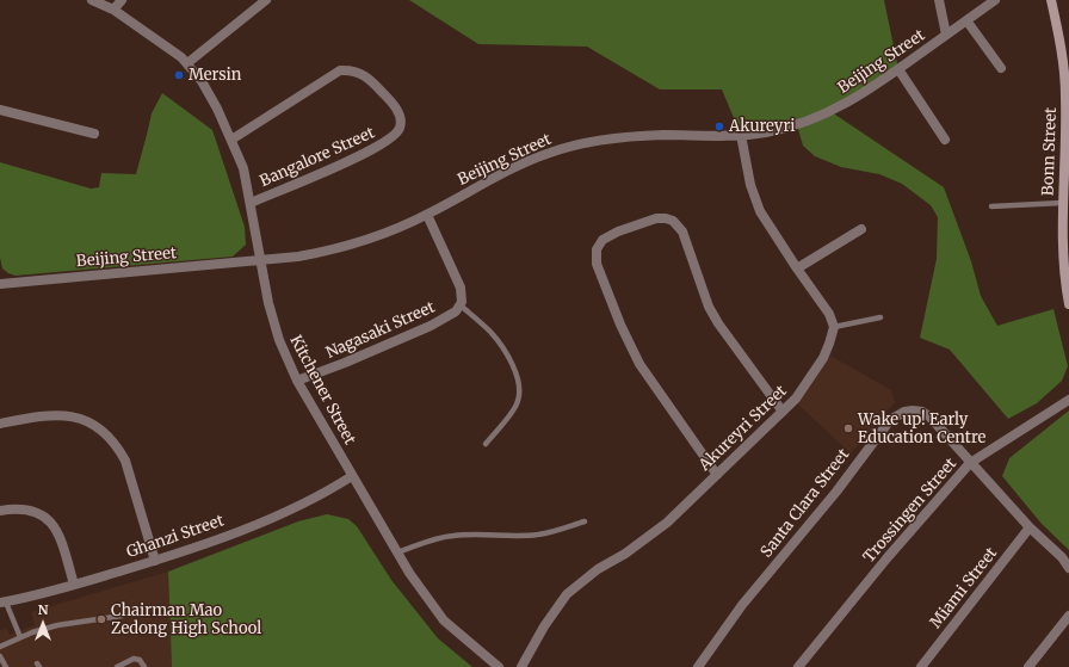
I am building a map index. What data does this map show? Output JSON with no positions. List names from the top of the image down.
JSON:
{
  "streets": {
    "street": [
      "Beijing Street",
      "Bonn Street",
      "Bangalore Street",
      "Nagasaki Street",
      "Kitchener Street",
      "Akureyri Street",
      "Santa Clara Street",
      "Trossingen Street",
      "Ghanzi Street",
      "Miami Street"
    ]
  },
  "crossings": [
    ["Beijing Street", "Kitchener Street"],
    ["Bangalore Street", "Kitchener Street"],
    ["Nagasaki Street", "Kitchener Street"],
    ["Kitchener Street", "Ghanzi Street"],
    ["Santa Clara Street", "Trossingen Street"],
    ["Santa Clara Street", "Miami Street"]
  ],
  "places": [
    "Mersin",
    "Akureyri",
    "Wake up! Early Education Centre",
    "Chairman Mao Zedong High School"
  ],
  "north": "top"
}
